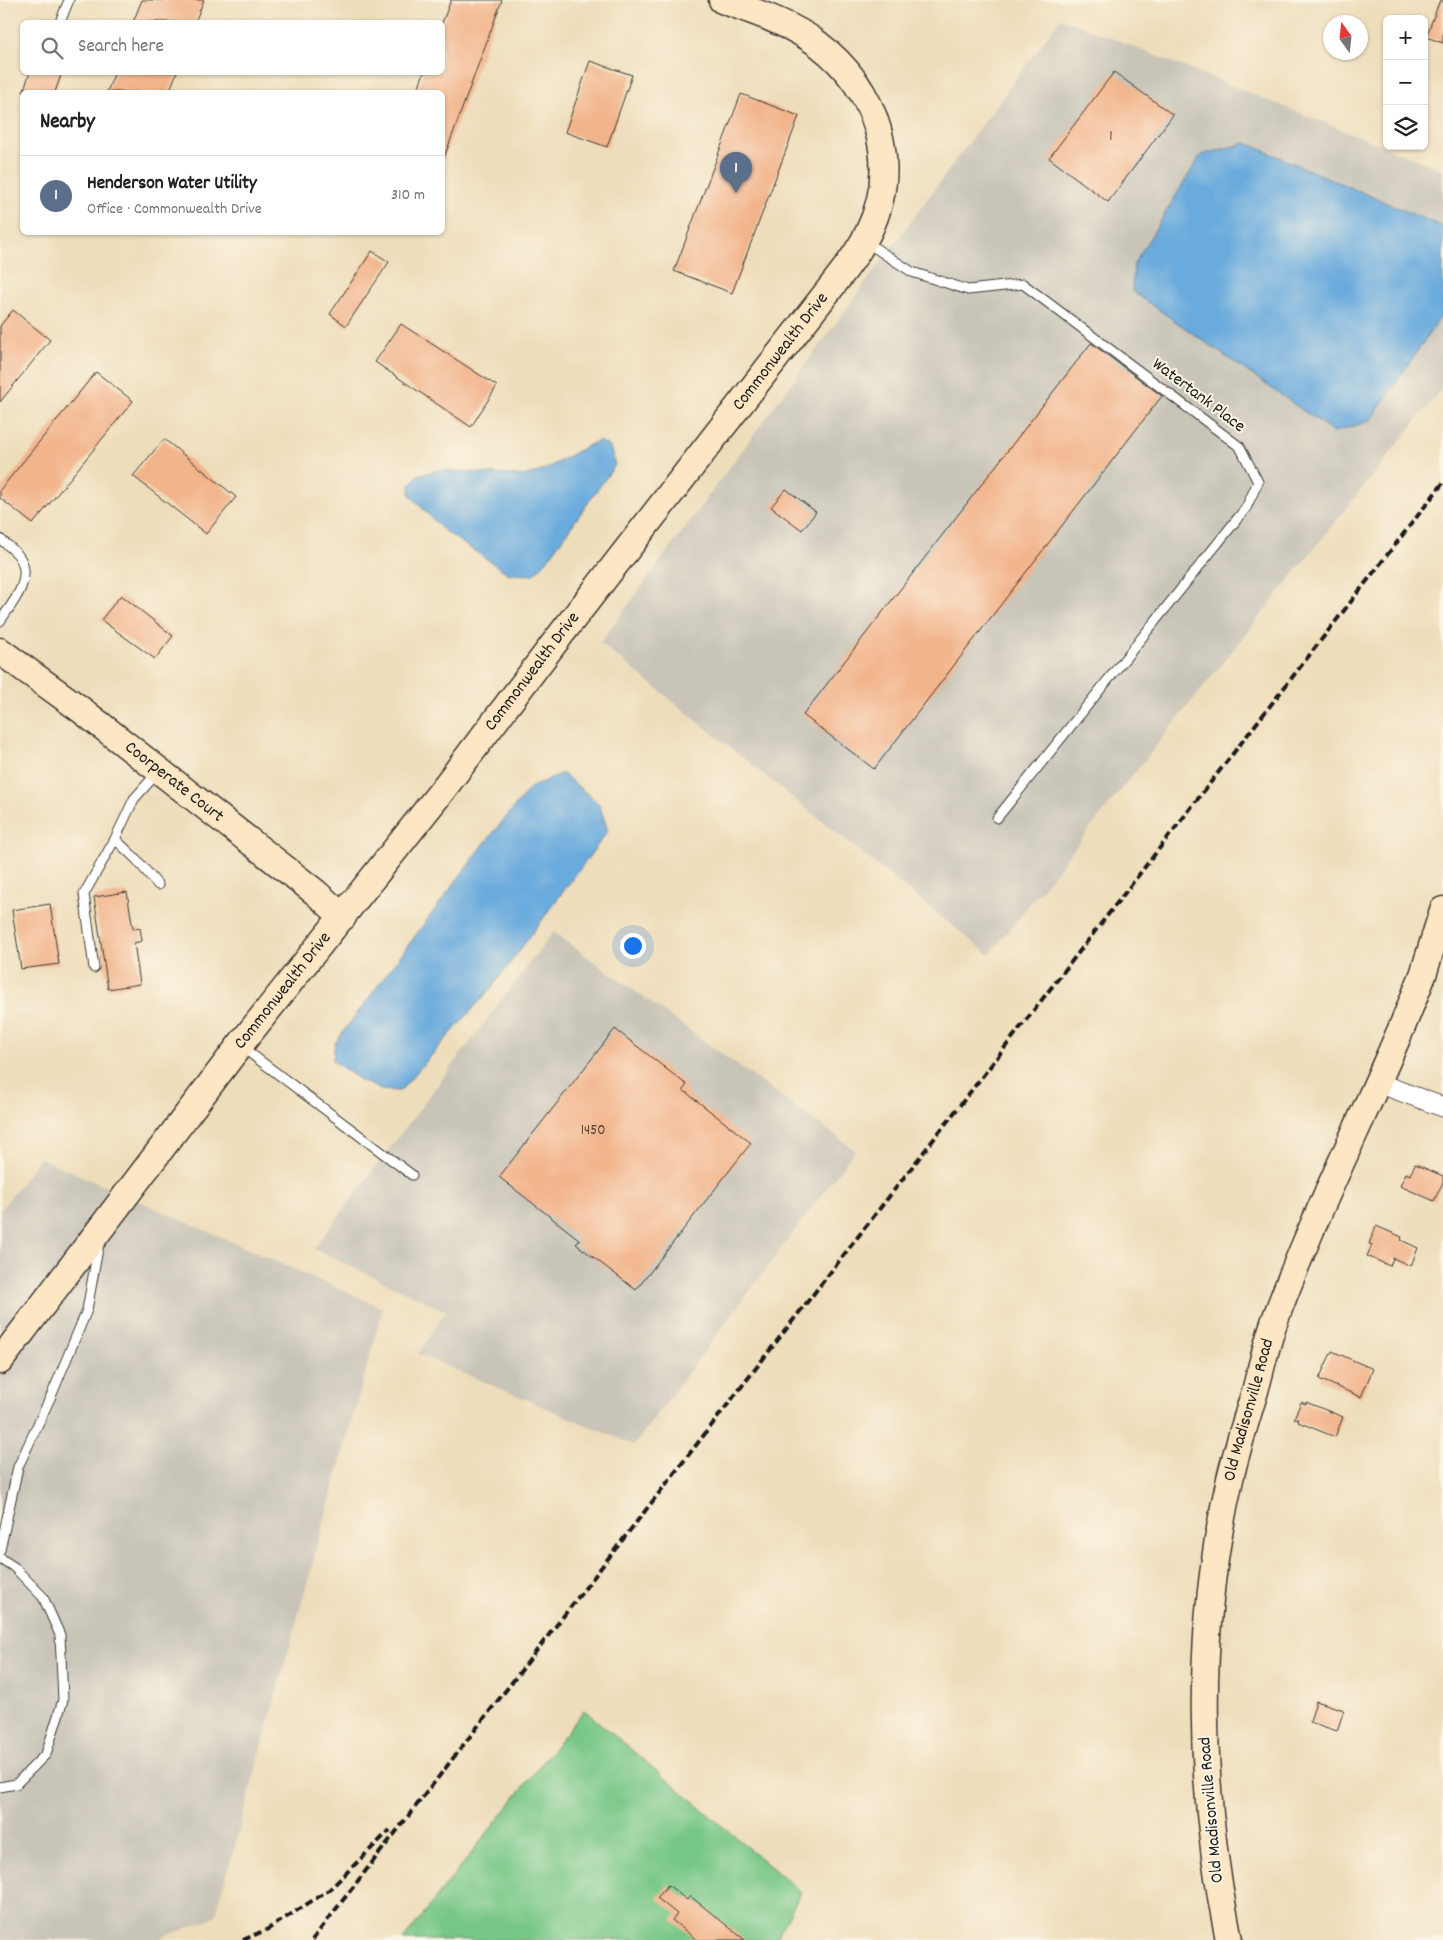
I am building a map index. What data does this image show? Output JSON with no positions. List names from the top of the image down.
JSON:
{
  "streets": {
    "street": ["Commonwealth Drive", "Coorperate Court", "Old Madisonville Road"],
    "lane": ["Watertank Place"]
  },
  "crossings": [
    ["Commonwealth Drive", "Watertank Place"],
    ["Commonwealth Drive", "Coorperate Court"]
  ],
  "house_numbers": ["1", "1450"],
  "north": "top",
  "page": {
    "map_buttons": ["+", "−"],
    "search": "Search here",
    "heading": "Nearby",
    "pins": "1",
    "list": [
      {
        "mark": "1",
        "name": "Henderson Water Utility",
        "note": "Office · Commonwealth Drive",
        "value": "310 m"
      }
    ]
  }
}
